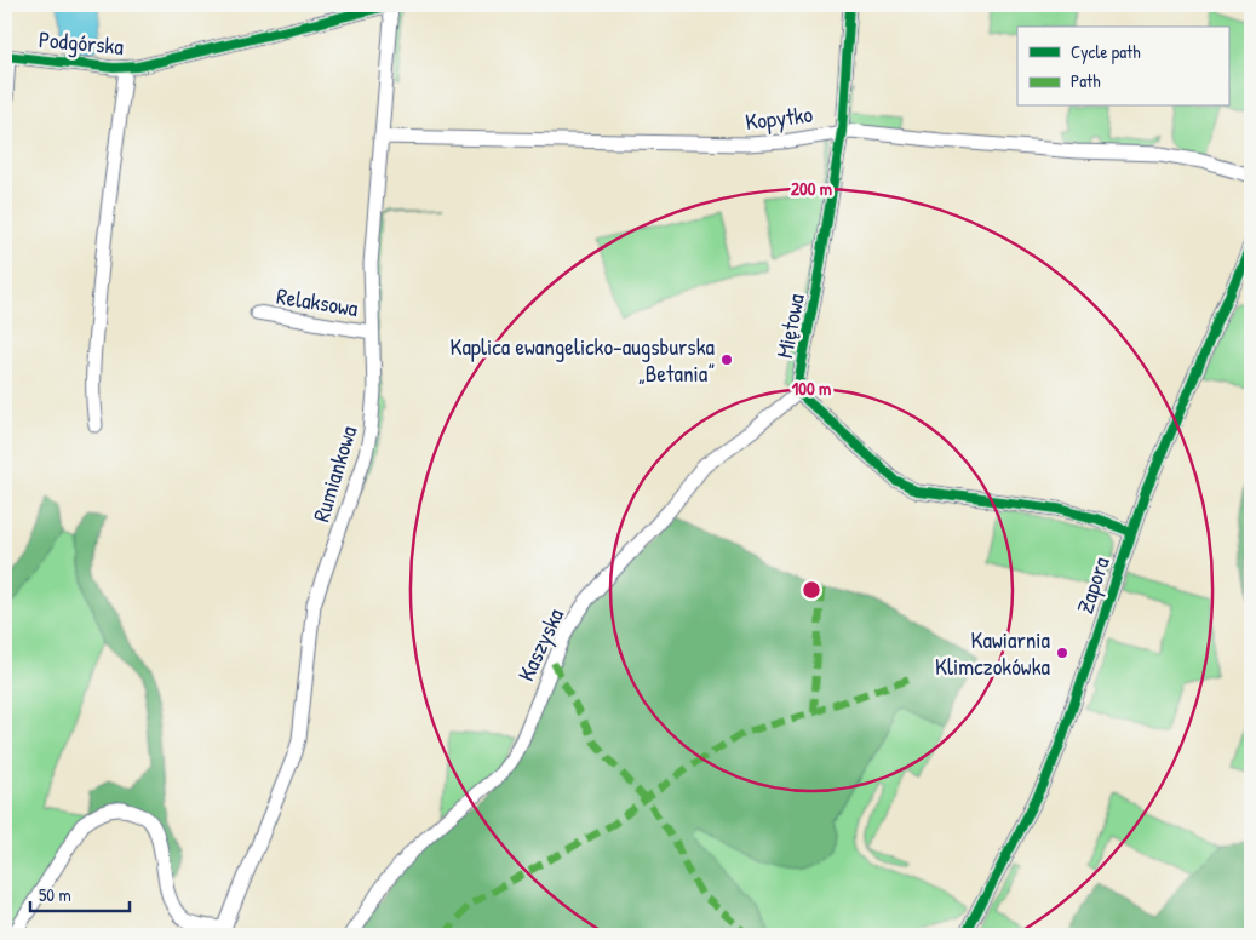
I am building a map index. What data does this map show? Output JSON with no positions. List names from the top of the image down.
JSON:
{
  "streets": {
    "street": [
      "Podgórska",
      "Kopytko",
      "Relaksowa",
      "Miętowa",
      "Rumiankowa",
      "Zapora",
      "Kaszyska"
    ]
  },
  "crossings": [
    ["Podgórska", "Rumiankowa"],
    ["Kopytko", "Miętowa"],
    ["Kopytko", "Rumiankowa"],
    ["Relaksowa", "Rumiankowa"],
    ["Miętowa", "Zapora"],
    ["Miętowa", "Kaszyska"]
  ],
  "places": ["Kaplica ewangelicko-augsburska „Betania”", "Kawiarnia Klimczokówka"],
  "legend": ["Cycle path", "Path"],
  "scale_bar": "50 m",
  "rings": ["200 m", "100 m"]
}
